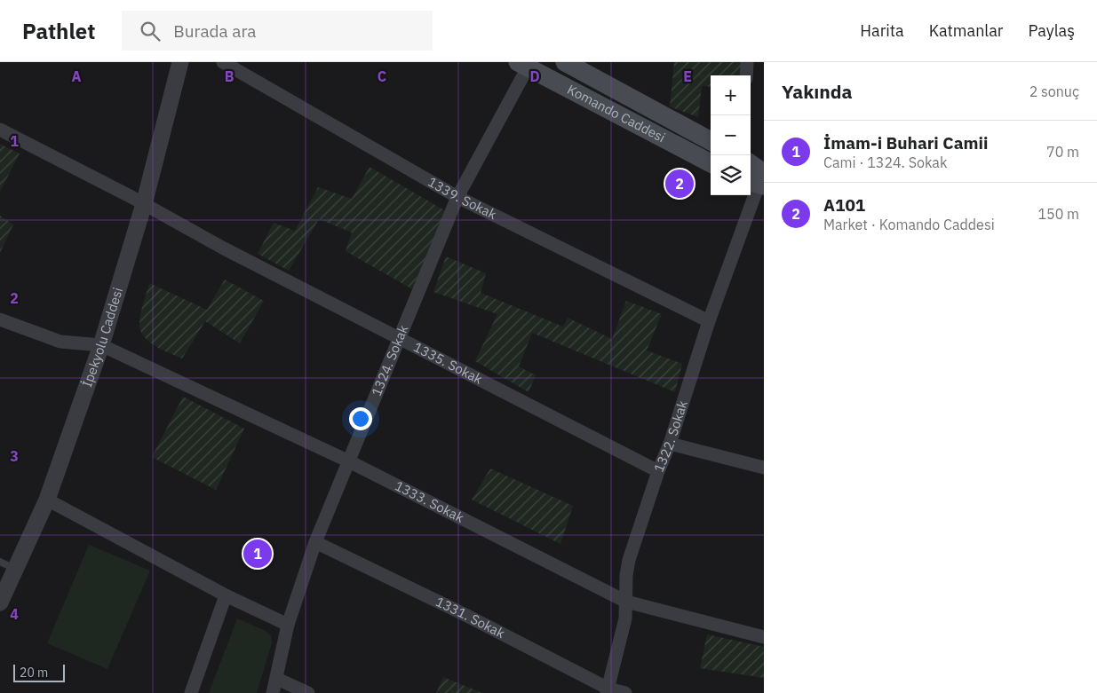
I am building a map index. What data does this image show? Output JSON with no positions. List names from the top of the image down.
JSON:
{
  "streets": {
    "main road": ["Komando Caddesi"],
    "street": [
      "1339. Sokak",
      "İpekyolu Caddesi",
      "1324. Sokak",
      "1335. Sokak",
      "1322. Sokak",
      "1333. Sokak",
      "1331. Sokak"
    ]
  },
  "crossings": [
    ["Komando Caddesi", "1324. Sokak"],
    ["1339. Sokak", "1324. Sokak"],
    ["1339. Sokak", "1322. Sokak"],
    ["İpekyolu Caddesi", "1335. Sokak"],
    ["İpekyolu Caddesi", "1333. Sokak"],
    ["1324. Sokak", "1335. Sokak"],
    ["1324. Sokak", "1333. Sokak"],
    ["1324. Sokak", "1331. Sokak"],
    ["1335. Sokak", "1322. Sokak"],
    ["1322. Sokak", "1333. Sokak"],
    ["1322. Sokak", "1331. Sokak"]
  ],
  "scale_bar": "20 m",
  "page": {
    "header": "Pathlet",
    "search": "Burada ara",
    "nav": ["Harita", "Katmanlar", "Paylaş"],
    "heading": ["Yakında", "2 sonuç"],
    "map_buttons": ["+", "−"],
    "list": [
      {
        "mark": "1",
        "name": "İmam-i Buhari Camii",
        "note": "Cami · 1324. Sokak",
        "value": "70 m"
      },
      {
        "mark": "2",
        "name": "A101",
        "note": "Market · Komando Caddesi",
        "value": "150 m"
      }
    ],
    "pins": ["2", "1"],
    "scale": "20 m"
  },
  "grid": {
    "columns": [
      "A",
      "B",
      "C",
      "D",
      "E"
    ],
    "rows": [
      "1",
      "2",
      "3",
      "4"
    ]
  }
}
